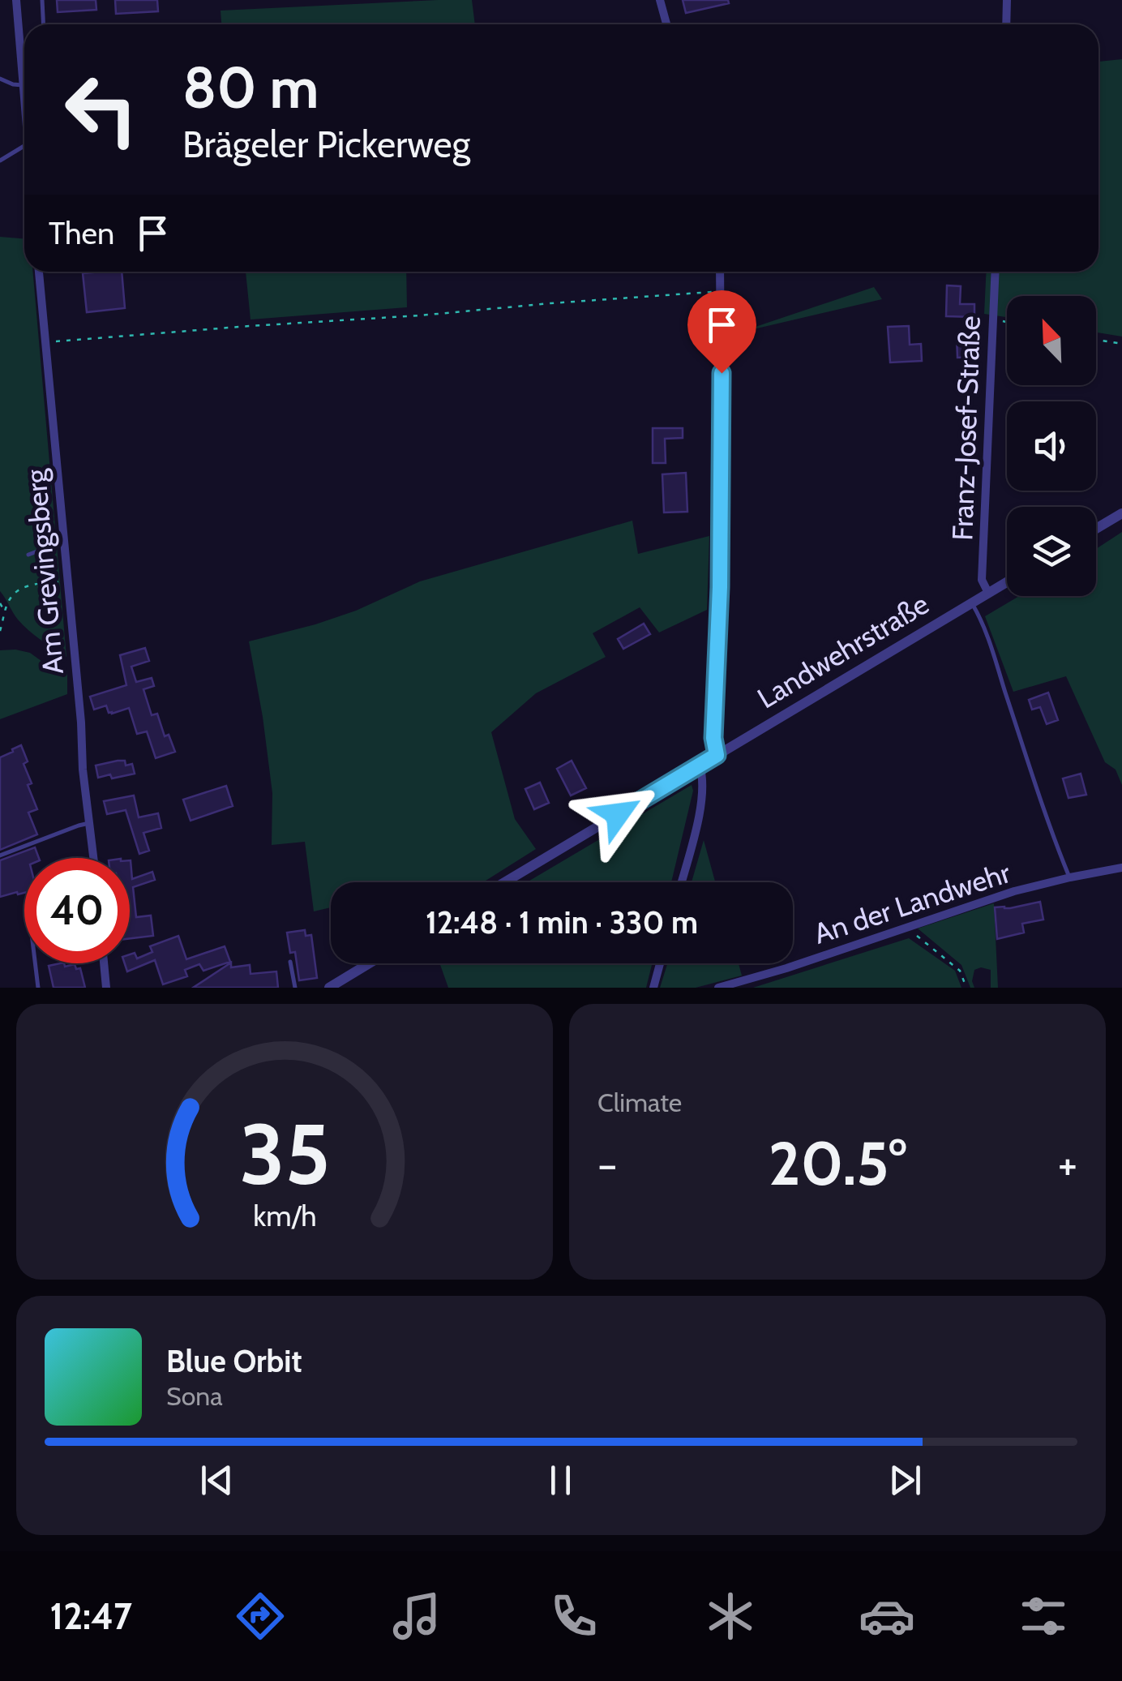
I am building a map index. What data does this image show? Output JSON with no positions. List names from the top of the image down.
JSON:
{
  "streets": {
    "street": [
      "Franz-Josef-Straße",
      "Am Grevingsberg",
      "Landwehrstraße",
      "An der Landwehr"
    ]
  },
  "crossings": [
    ["Franz-Josef-Straße", "Landwehrstraße"]
  ],
  "north": "top left",
  "page": {
    "turn": ["80 m", "Brägeler Pickerweg"],
    "then": "Then",
    "limit": "40",
    "trip": "12:48 · 1 min · 330 m",
    "tile": "Climate",
    "heat": ["−", "20.5°", "+"],
    "song": ["Blue Orbit", "Sona"],
    "tabs": "12:47",
    "gauge": ["35", "km/h"]
  }
}
